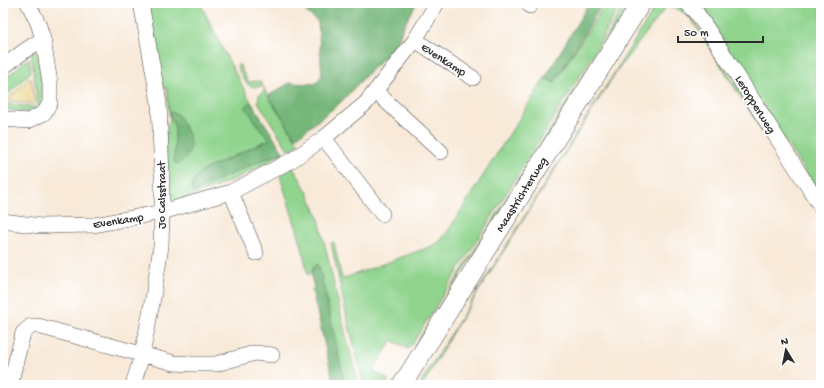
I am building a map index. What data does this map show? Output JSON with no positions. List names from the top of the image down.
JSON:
{
  "streets": {
    "main road": ["Maastrichterweg"],
    "street": ["Evenkamp", "Leropperweg", "Jo Calsstraat"]
  },
  "crossings": [
    ["Evenkamp", "Jo Calsstraat"]
  ],
  "scale_bar": "50 m",
  "north": "top"
}
